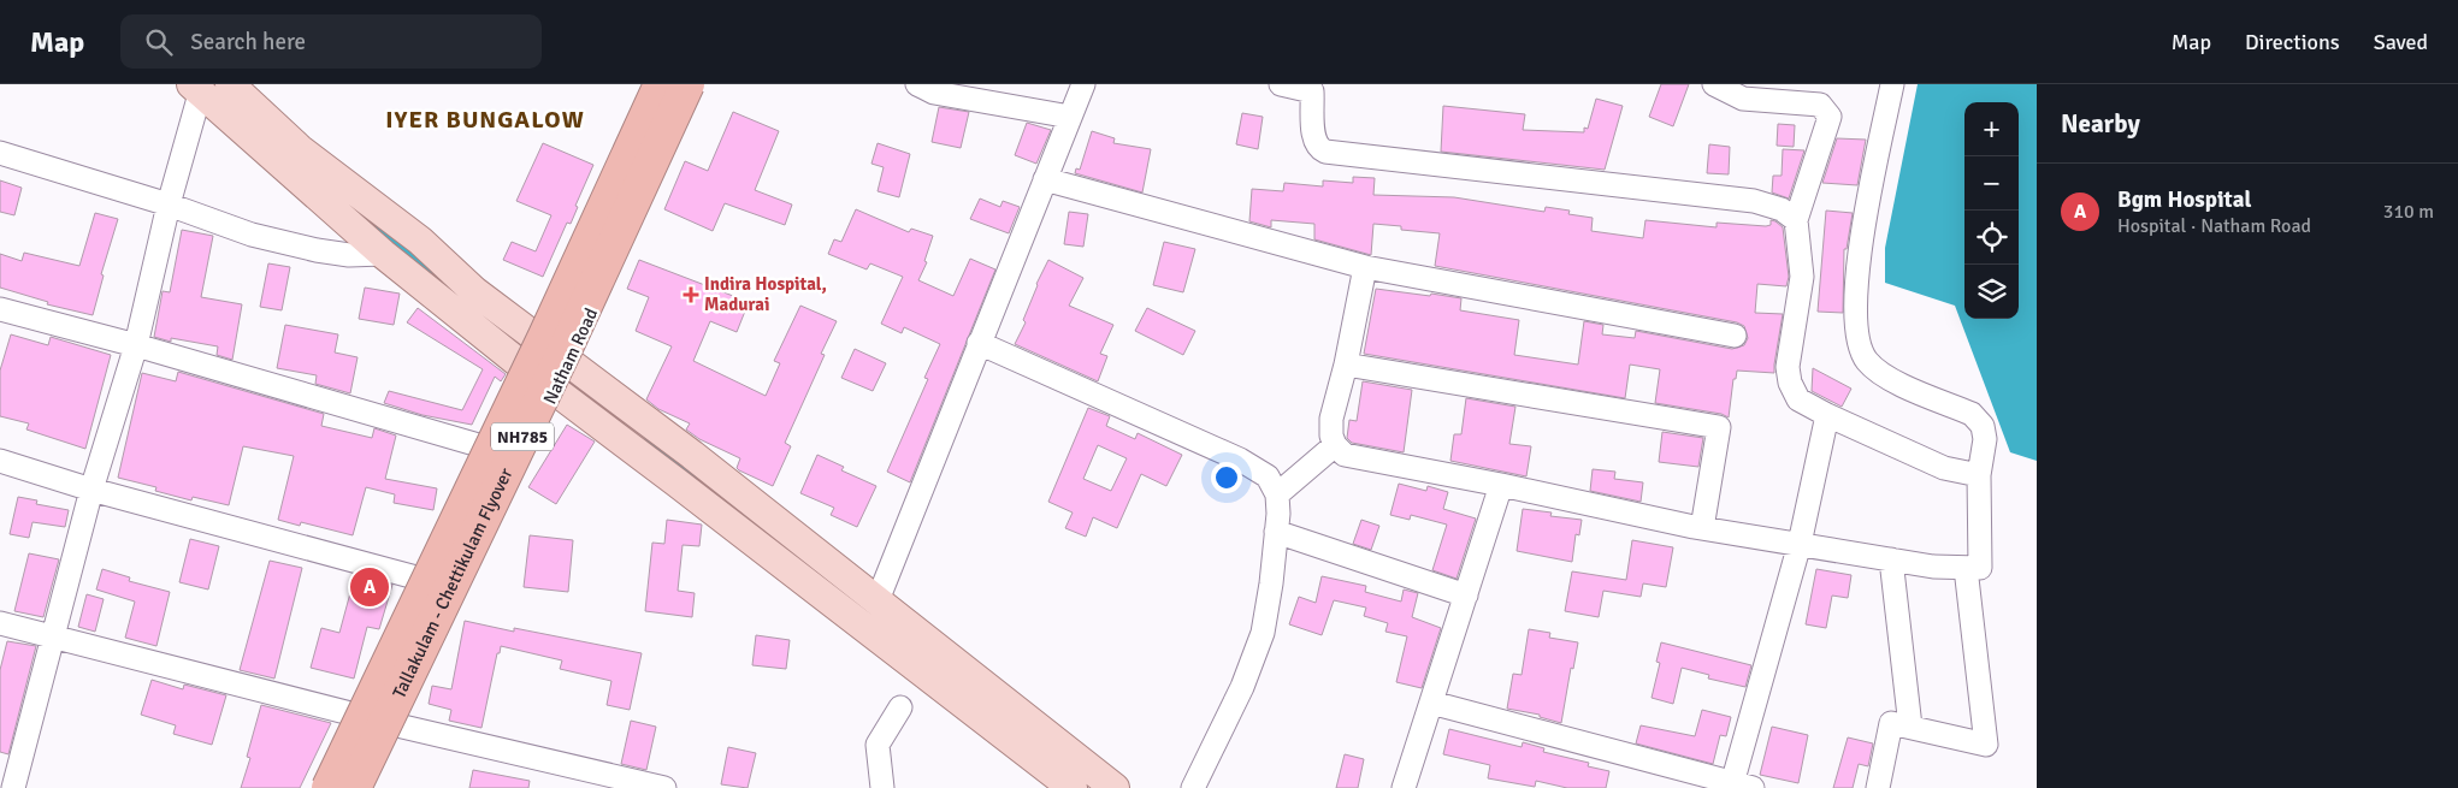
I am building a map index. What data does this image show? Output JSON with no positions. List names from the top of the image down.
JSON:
{
  "streets": {
    "highway": ["NH785", "Tallakulam - Chettikulam Flyover"],
    "main road": ["Natham Road"]
  },
  "districts": ["IYER BUNGALOW"],
  "places": {
    "health": ["Indira Hospital, Madurai"]
  },
  "page": {
    "header": "Map",
    "search": "Search here",
    "nav": ["Map", "Directions", "Saved"],
    "heading": "Nearby",
    "map_buttons": ["+", "−"],
    "list": [
      {
        "mark": "A",
        "name": "Bgm Hospital",
        "note": "Hospital · Natham Road",
        "value": "310 m"
      }
    ],
    "pins": "A"
  }
}
